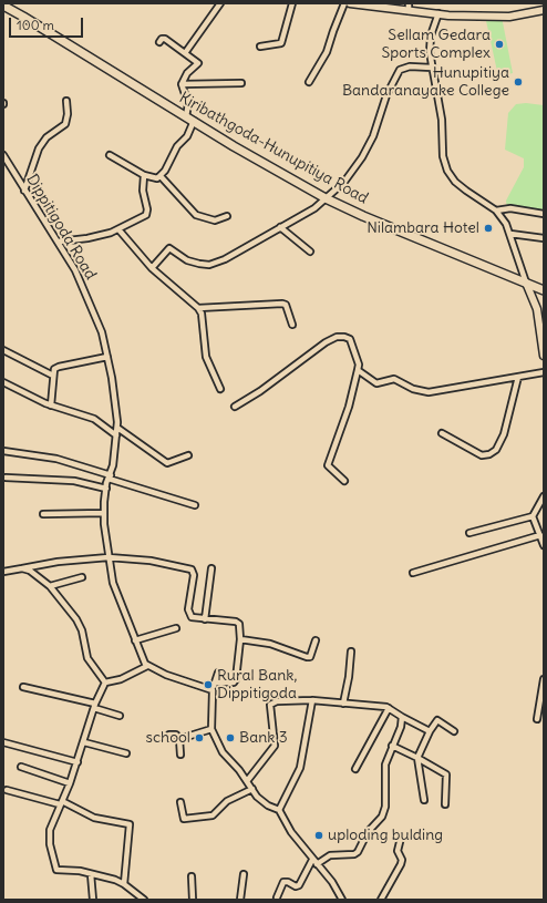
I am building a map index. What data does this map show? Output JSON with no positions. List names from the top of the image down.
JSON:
{
  "streets": {
    "main road": ["Kiribathgoda-Hunupitiya Road"],
    "street": ["Dippitigoda Road"]
  },
  "places": [
    "Sellam Gedara Sports Complex",
    "Hunupitiya Bandaranayake College",
    "Nilambara Hotel",
    "Rural Bank, Dippitigoda",
    "school",
    "Bank 3",
    "uploding bulding"
  ],
  "scale_bar": "100 m"
}
